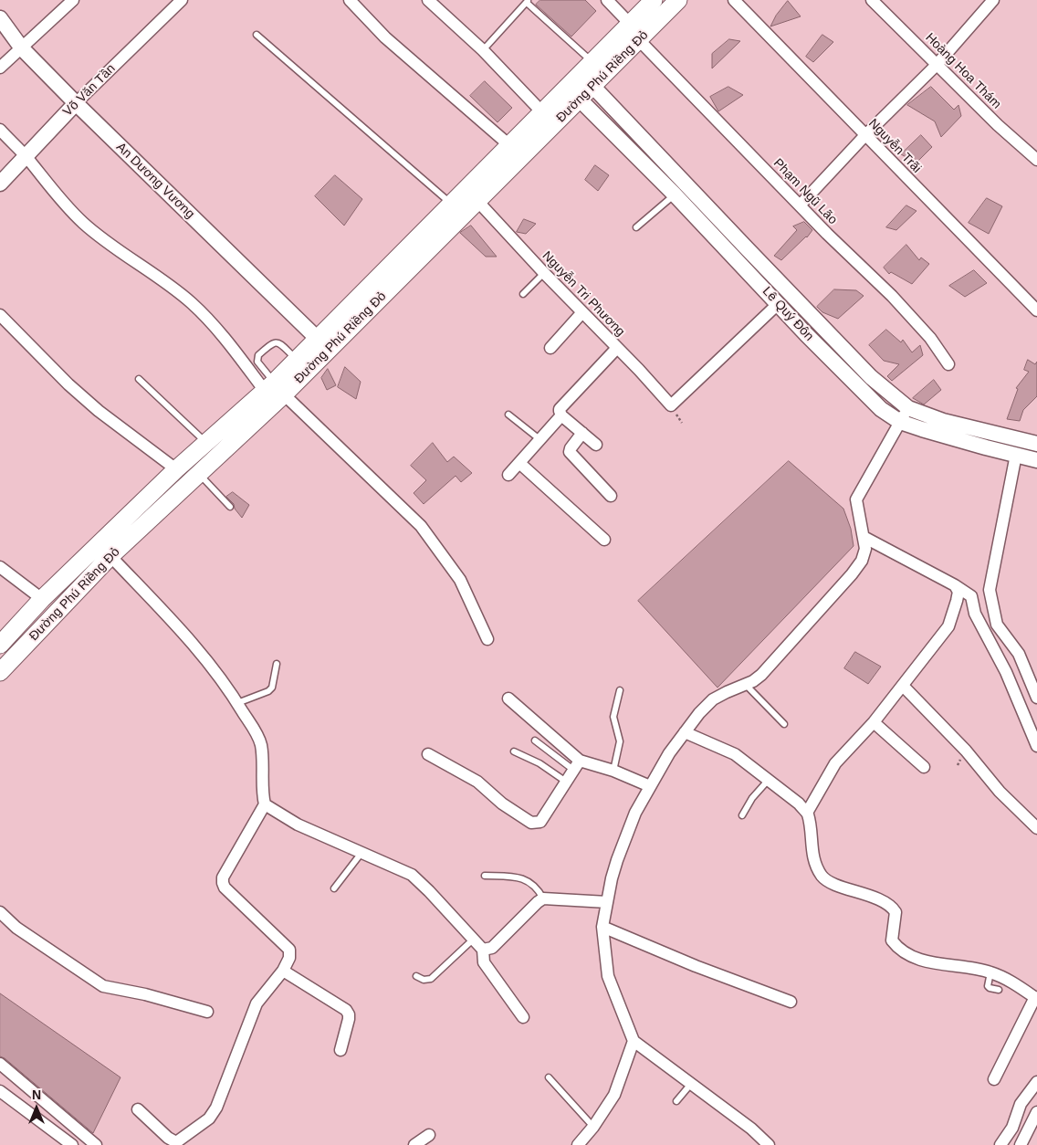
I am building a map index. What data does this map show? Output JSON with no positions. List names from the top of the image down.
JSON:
{
  "streets": {
    "main road": [
      "Đường Phú Riềng Đỏ",
      "Võ Văn Tần",
      "An Dương Vương",
      "Lê Quý Đôn"
    ],
    "street": [
      "Hoàng Hoa Thám",
      "Nguyễn Trãi",
      "Phạm Ngũ Lão",
      "Nguyễn Tri Phương"
    ]
  },
  "crossings": [
    ["Đường Phú Riềng Đỏ", "An Dương Vương"],
    ["Đường Phú Riềng Đỏ", "Phạm Ngũ Lão"],
    ["Đường Phú Riềng Đỏ", "Nguyễn Tri Phương"],
    ["Đường Phú Riềng Đỏ", "Lê Quý Đôn"],
    ["Võ Văn Tần", "An Dương Vương"],
    ["Nguyễn Tri Phương", "Lê Quý Đôn"]
  ],
  "north": "top"
}
